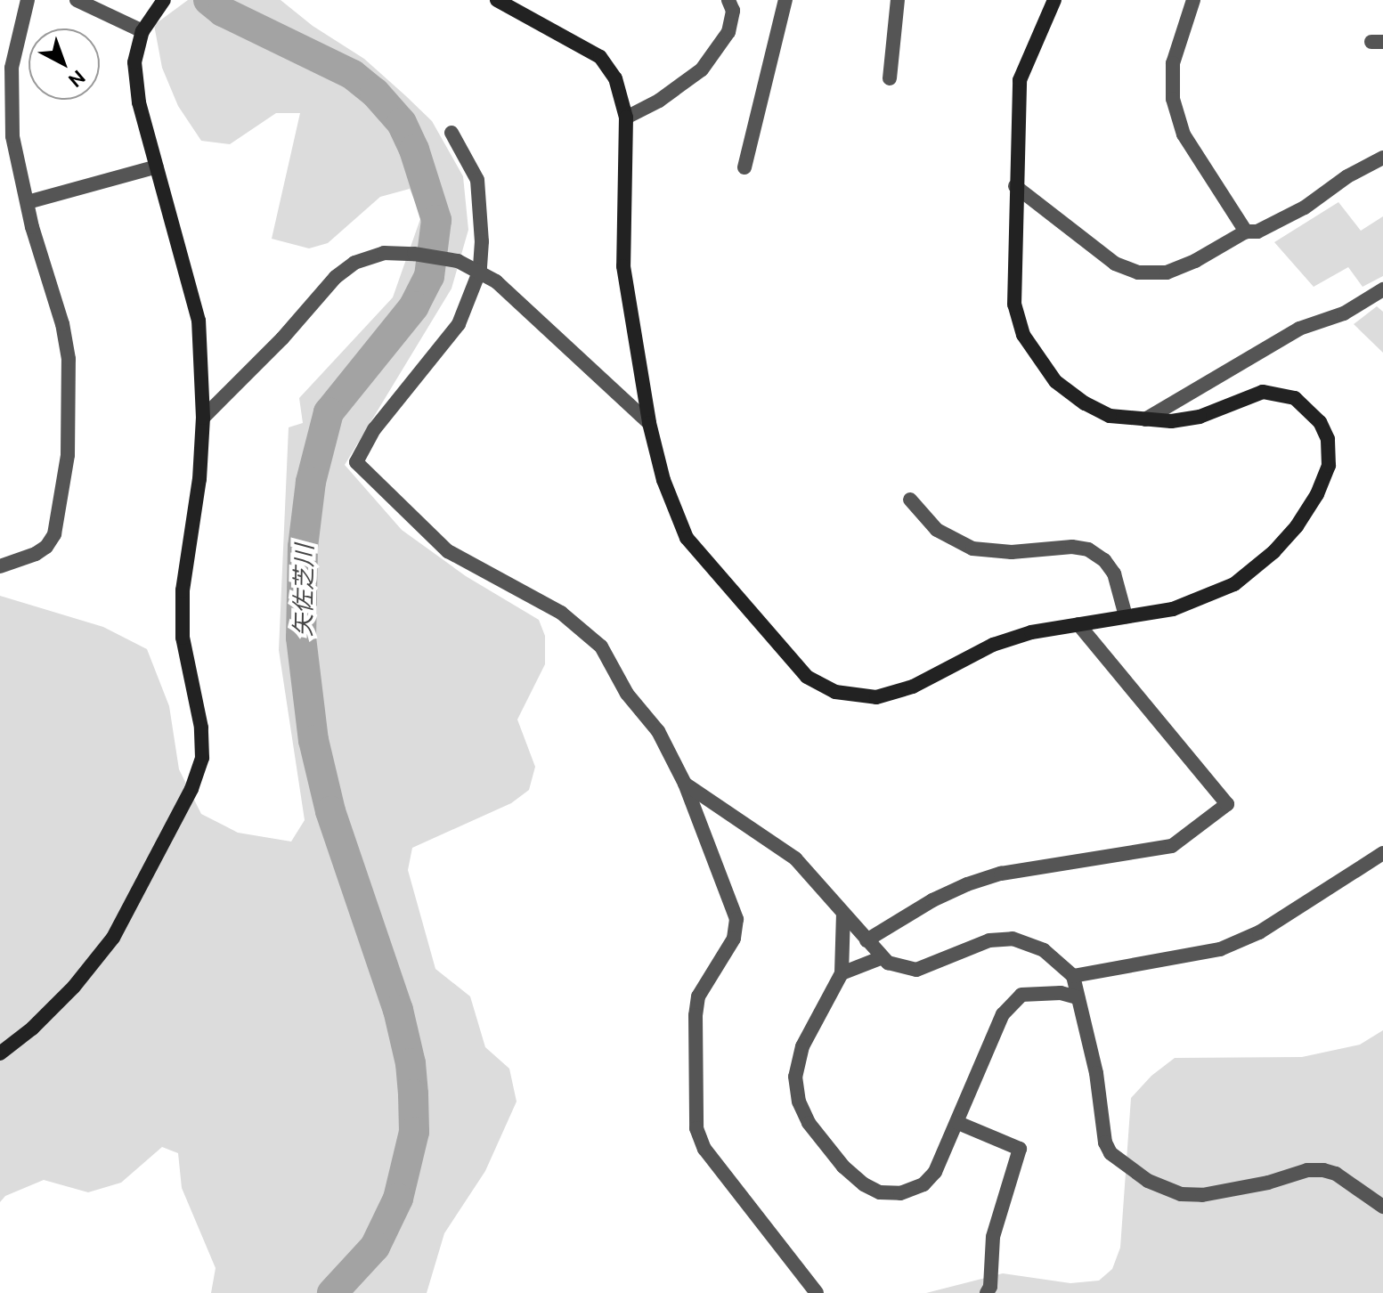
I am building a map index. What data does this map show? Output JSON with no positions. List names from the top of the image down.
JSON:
{
  "water": ["矢佐芝川"],
  "north": "bottom right"
}
